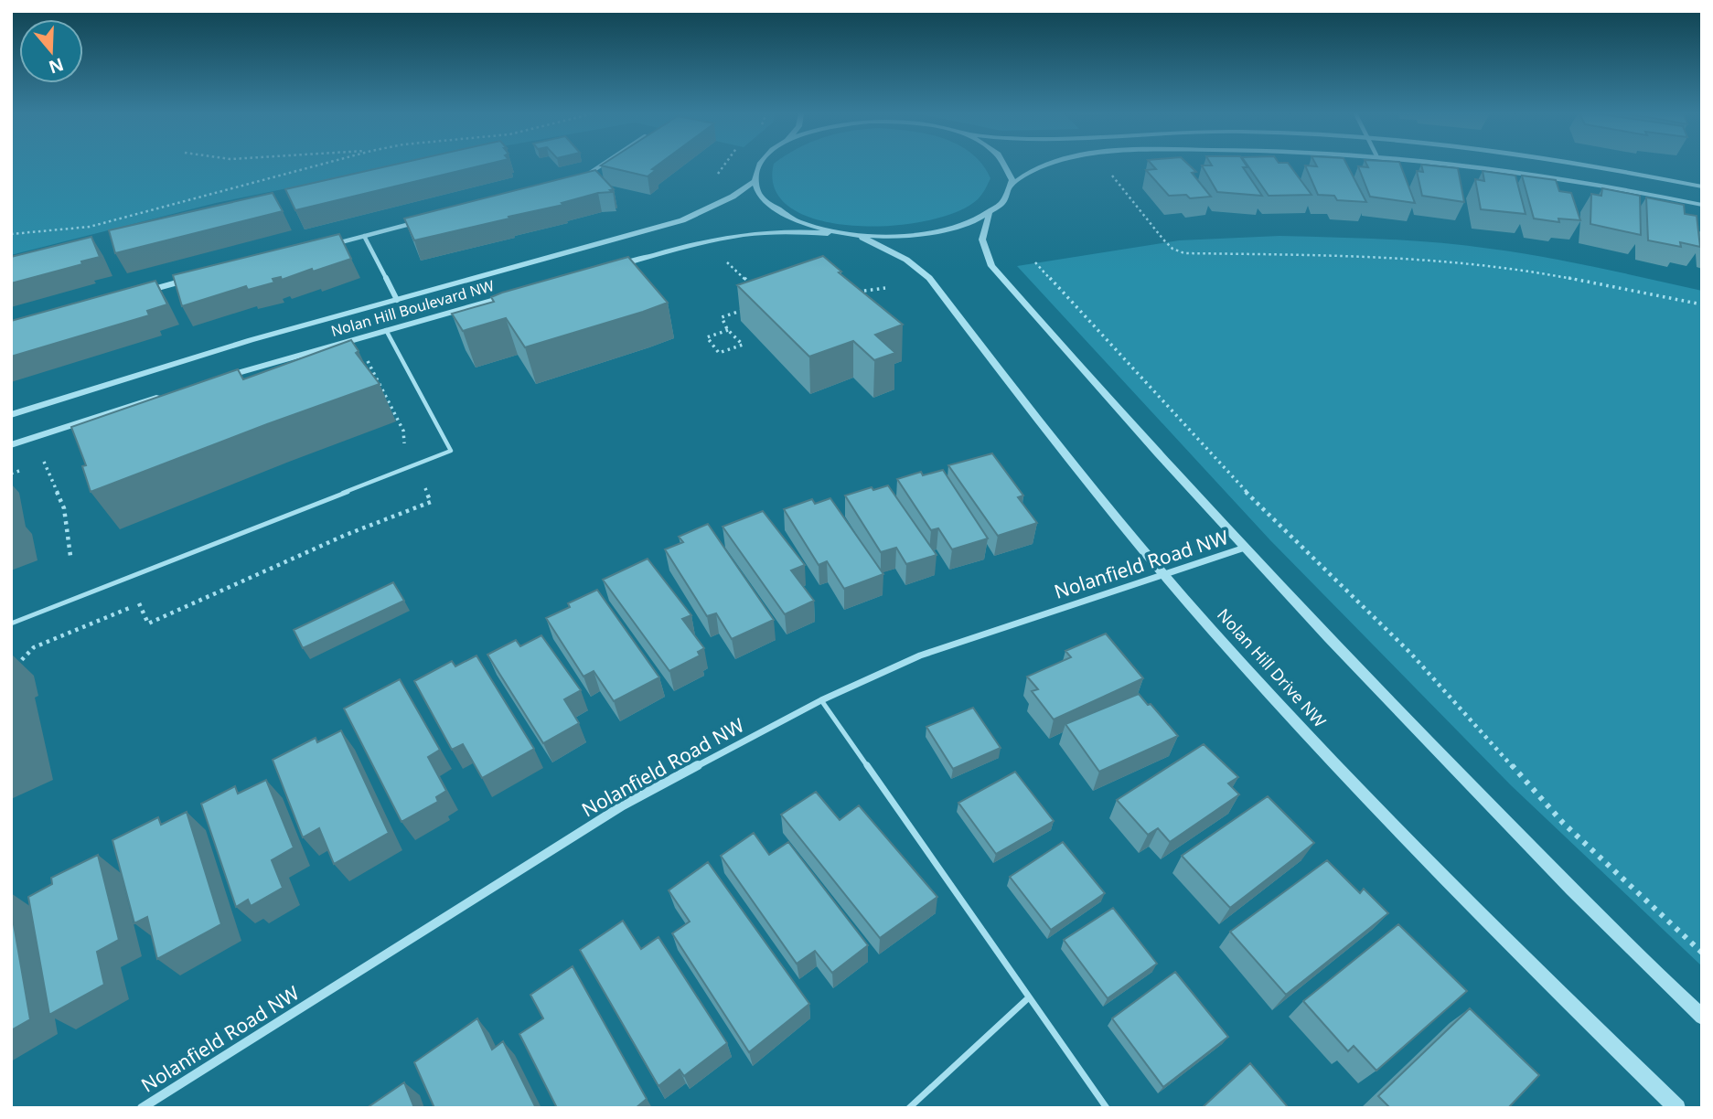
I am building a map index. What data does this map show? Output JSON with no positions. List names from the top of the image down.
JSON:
{
  "streets": {
    "street": ["Nolan Hill Boulevard NW", "Nolanfield Road NW", "Nolan Hill Drive NW"]
  },
  "crossings": [
    ["Nolanfield Road NW", "Nolan Hill Drive NW"]
  ],
  "north": "bottom"
}
